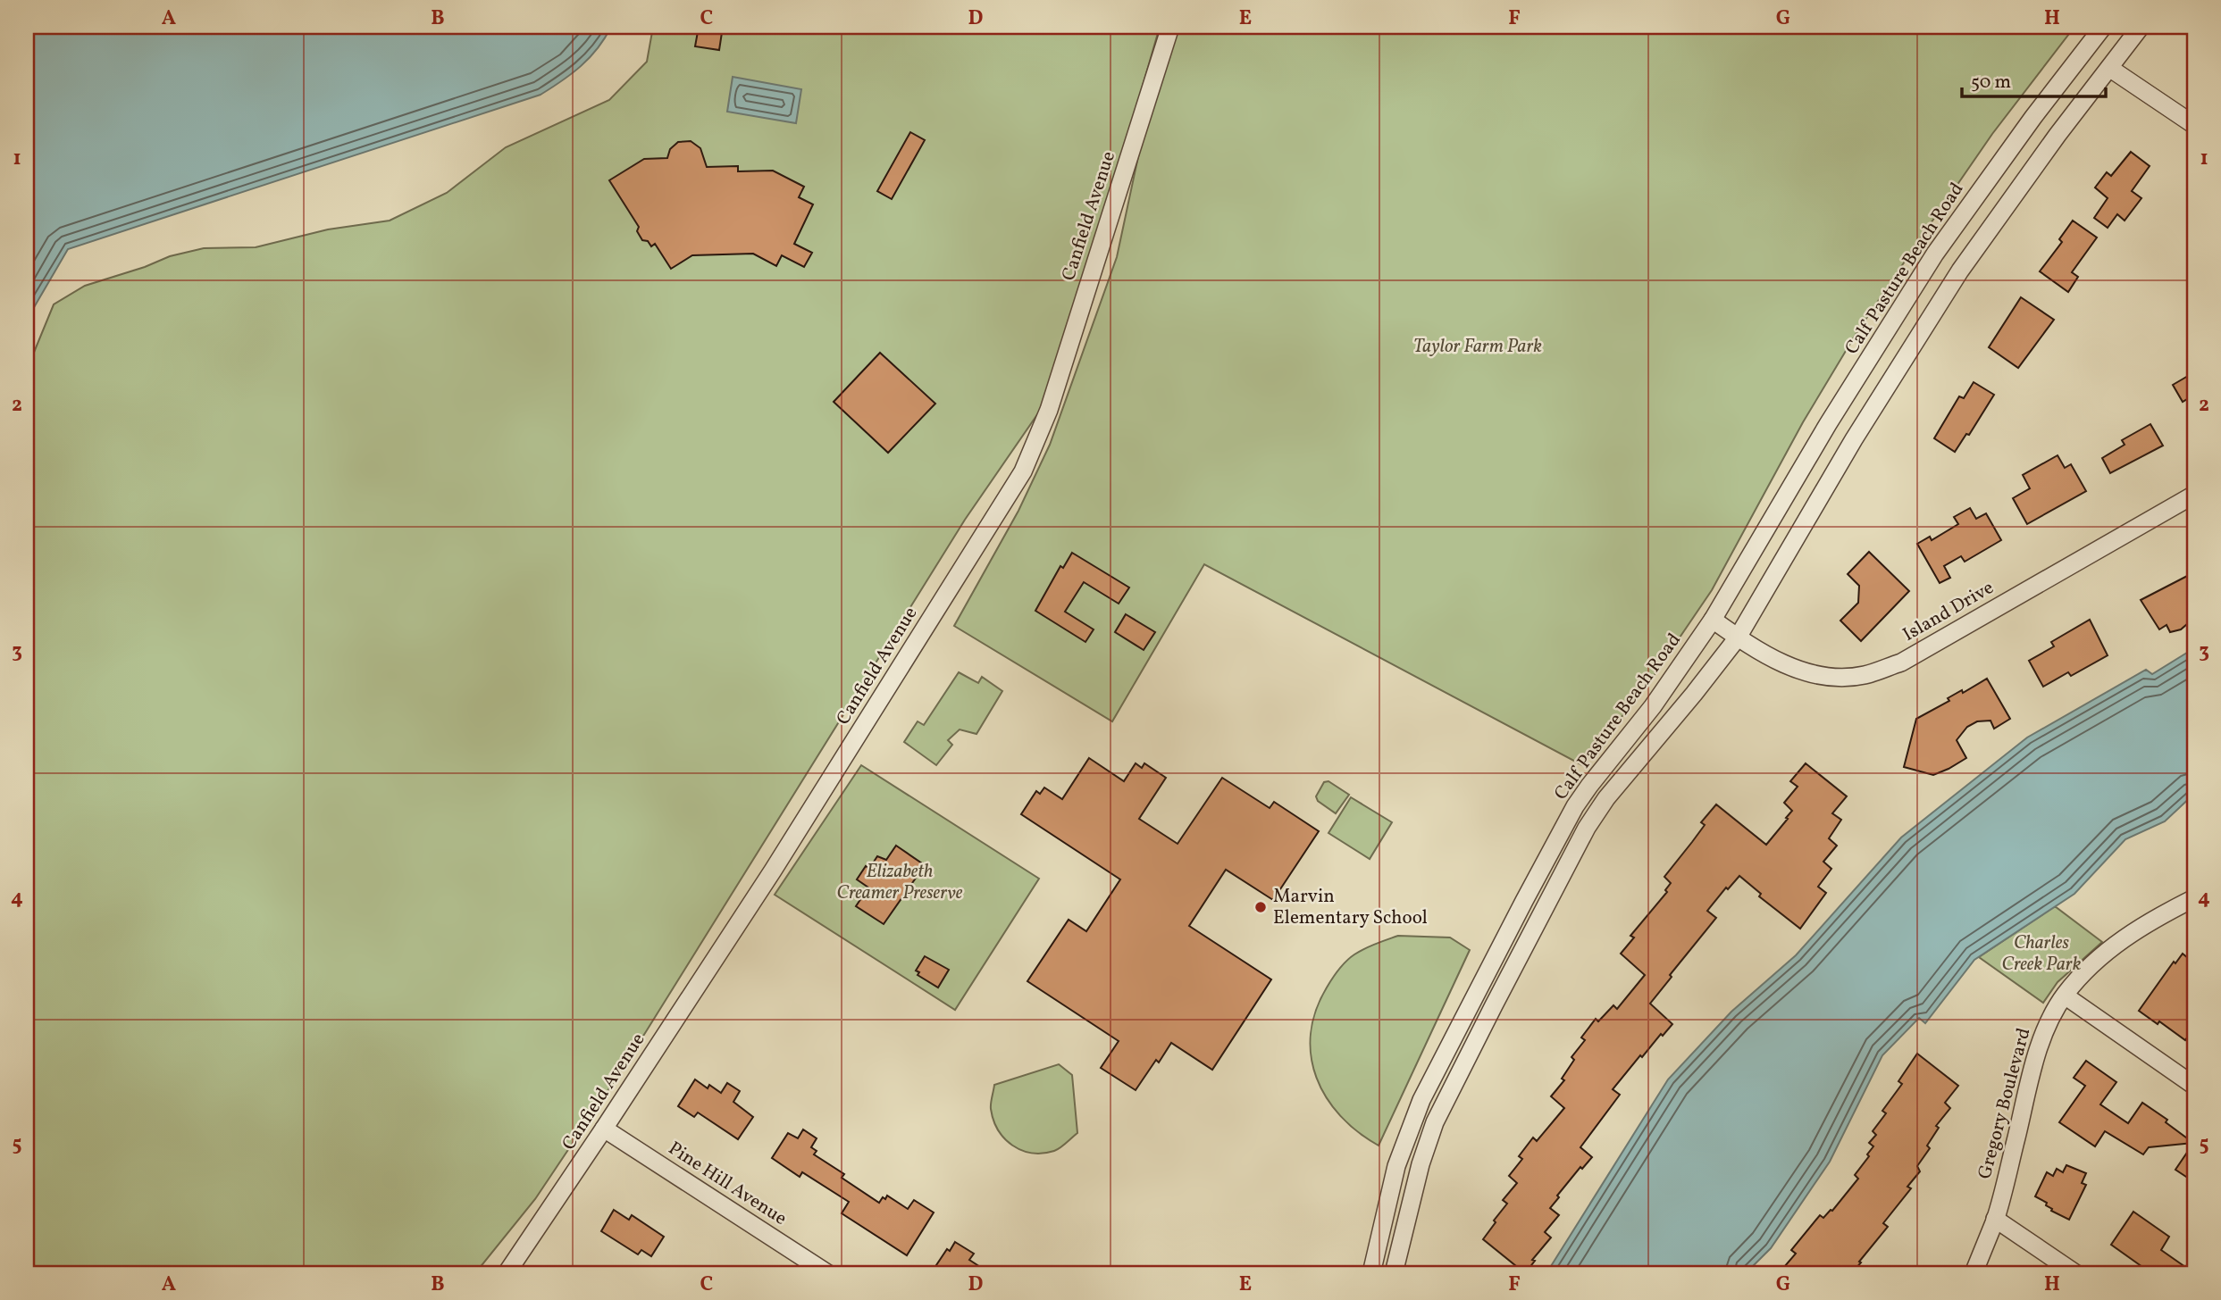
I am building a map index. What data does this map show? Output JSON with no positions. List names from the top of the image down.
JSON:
{
  "streets": {
    "street": [
      "Canfield Avenue",
      "Calf Pasture Beach Road",
      "Island Drive",
      "Gregory Boulevard",
      "Pine Hill Avenue"
    ]
  },
  "crossings": [
    ["Canfield Avenue", "Pine Hill Avenue"],
    ["Calf Pasture Beach Road", "Island Drive"]
  ],
  "parks": ["Taylor Farm Park", "Elizabeth Creamer Preserve", "Charles Creek Park"],
  "places": ["Marvin Elementary School"],
  "scale_bar": "50 m",
  "grid": {
    "columns": [
      "A",
      "B",
      "C",
      "D",
      "E",
      "F",
      "G",
      "H"
    ],
    "rows": [
      "1",
      "2",
      "3",
      "4",
      "5"
    ]
  }
}
